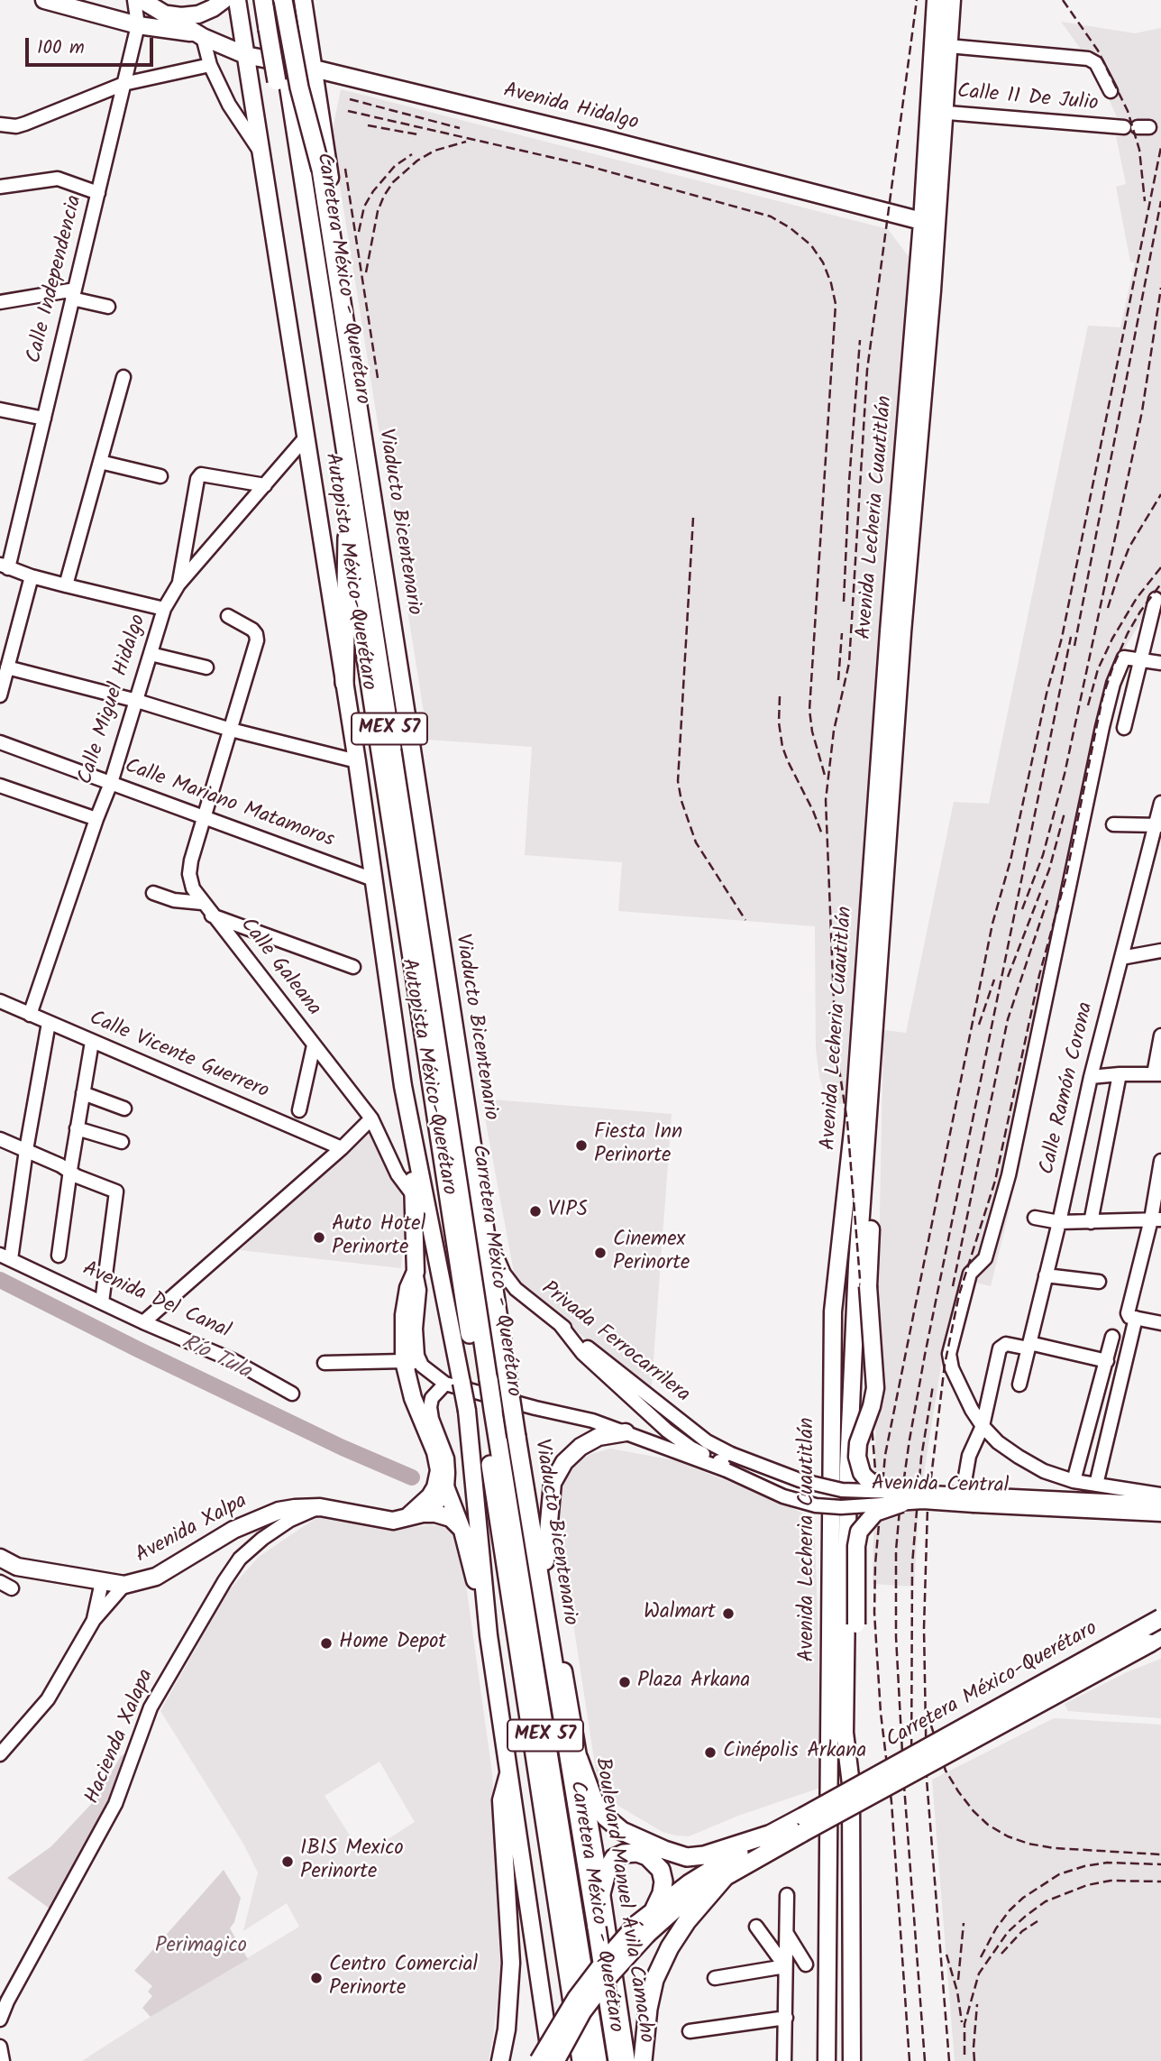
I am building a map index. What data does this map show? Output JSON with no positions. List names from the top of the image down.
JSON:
{
  "streets": {
    "highway": [
      "Carretera México - Querétaro",
      "Viaducto Bicentenario",
      "MEX 57",
      "Carretera México-Querétaro"
    ],
    "main road": [
      "Avenida Hidalgo",
      "Avenida Lecheria Cuautitlán",
      "Autopista México-Querétaro",
      "Avenida Xalpa",
      "Boulevard Manuel Ávila Camacho"
    ],
    "street": [
      "Calle 11 De Julio",
      "Calle Independencia",
      "Calle Miguel Hidalgo",
      "Calle Mariano Matamoros",
      "Calle Galeana",
      "Calle Vicente Guerrero",
      "Calle Ramón Corona",
      "Avenida Del Canal",
      "Privada Ferrocarrilera",
      "Avenida Central",
      "Hacienda Xalapa"
    ]
  },
  "crossings": [
    ["Calle 11 De Julio", "Avenida Lecheria Cuautitlán"],
    ["Avenida Hidalgo", "Calle Independencia"],
    ["Avenida Hidalgo", "Avenida Lecheria Cuautitlán"],
    ["Avenida Hidalgo", "Autopista México-Querétaro"],
    ["Carretera México - Querétaro", "Autopista México-Querétaro"],
    ["Viaducto Bicentenario", "Autopista México-Querétaro"],
    ["Autopista México-Querétaro", "Calle Miguel Hidalgo"],
    ["Autopista México-Querétaro", "Calle Mariano Matamoros"],
    ["Autopista México-Querétaro", "Calle Galeana"],
    ["Autopista México-Querétaro", "Privada Ferrocarrilera"],
    ["Autopista México-Querétaro", "Boulevard Manuel Ávila Camacho"],
    ["Calle Miguel Hidalgo", "Calle Mariano Matamoros"],
    ["Calle Miguel Hidalgo", "Calle Vicente Guerrero"],
    ["Calle Mariano Matamoros", "Calle Galeana"],
    ["Privada Ferrocarrilera", "Avenida Central"],
    ["Avenida Xalpa", "Hacienda Xalapa"]
  ],
  "water": ["Río Tula"],
  "parks": ["Perimagico"],
  "places": [
    "Fiesta Inn Perinorte",
    "VIPS",
    "Auto Hotel Perinorte",
    "Cinemex Perinorte",
    "Walmart",
    "Home Depot",
    "Plaza Arkana",
    "Cinépolis Arkana",
    "IBIS Mexico Perinorte",
    "Centro Comercial Perinorte"
  ],
  "scale_bar": "100 m"
}
